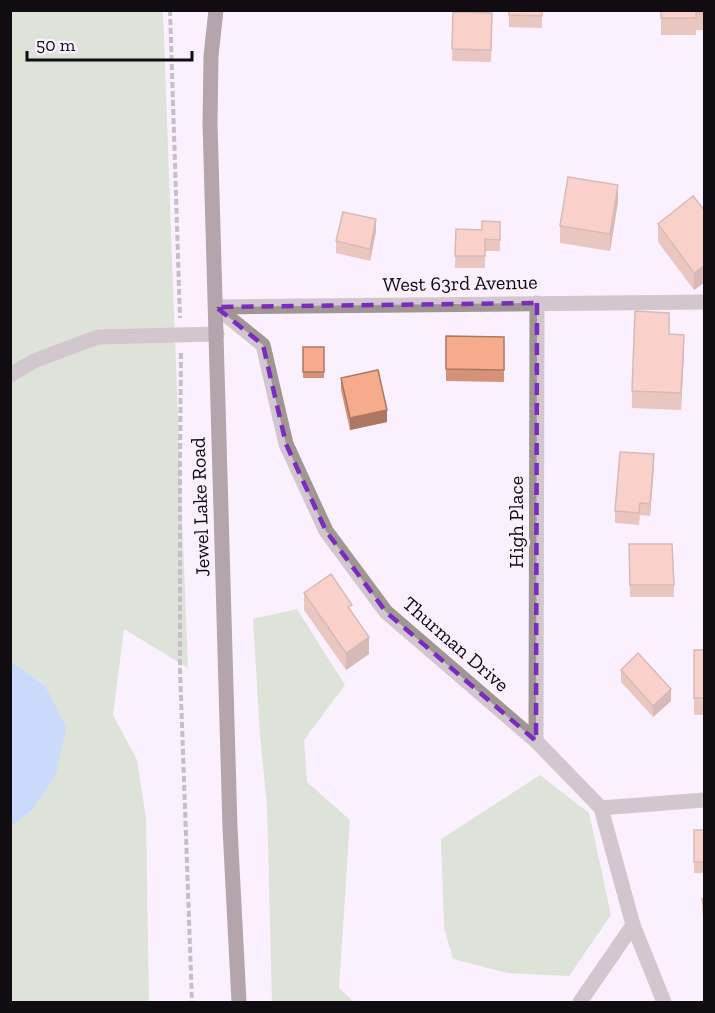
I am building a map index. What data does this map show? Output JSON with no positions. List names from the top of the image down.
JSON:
{
  "streets": {
    "main road": ["Jewel Lake Road"],
    "street": ["West 63rd Avenue", "High Place", "Thurman Drive"]
  },
  "crossings": [
    ["West 63rd Avenue", "Jewel Lake Road"],
    ["West 63rd Avenue", "High Place"],
    ["West 63rd Avenue", "Thurman Drive"],
    ["Jewel Lake Road", "Thurman Drive"],
    ["High Place", "Thurman Drive"]
  ],
  "scale_bar": "50 m"
}
